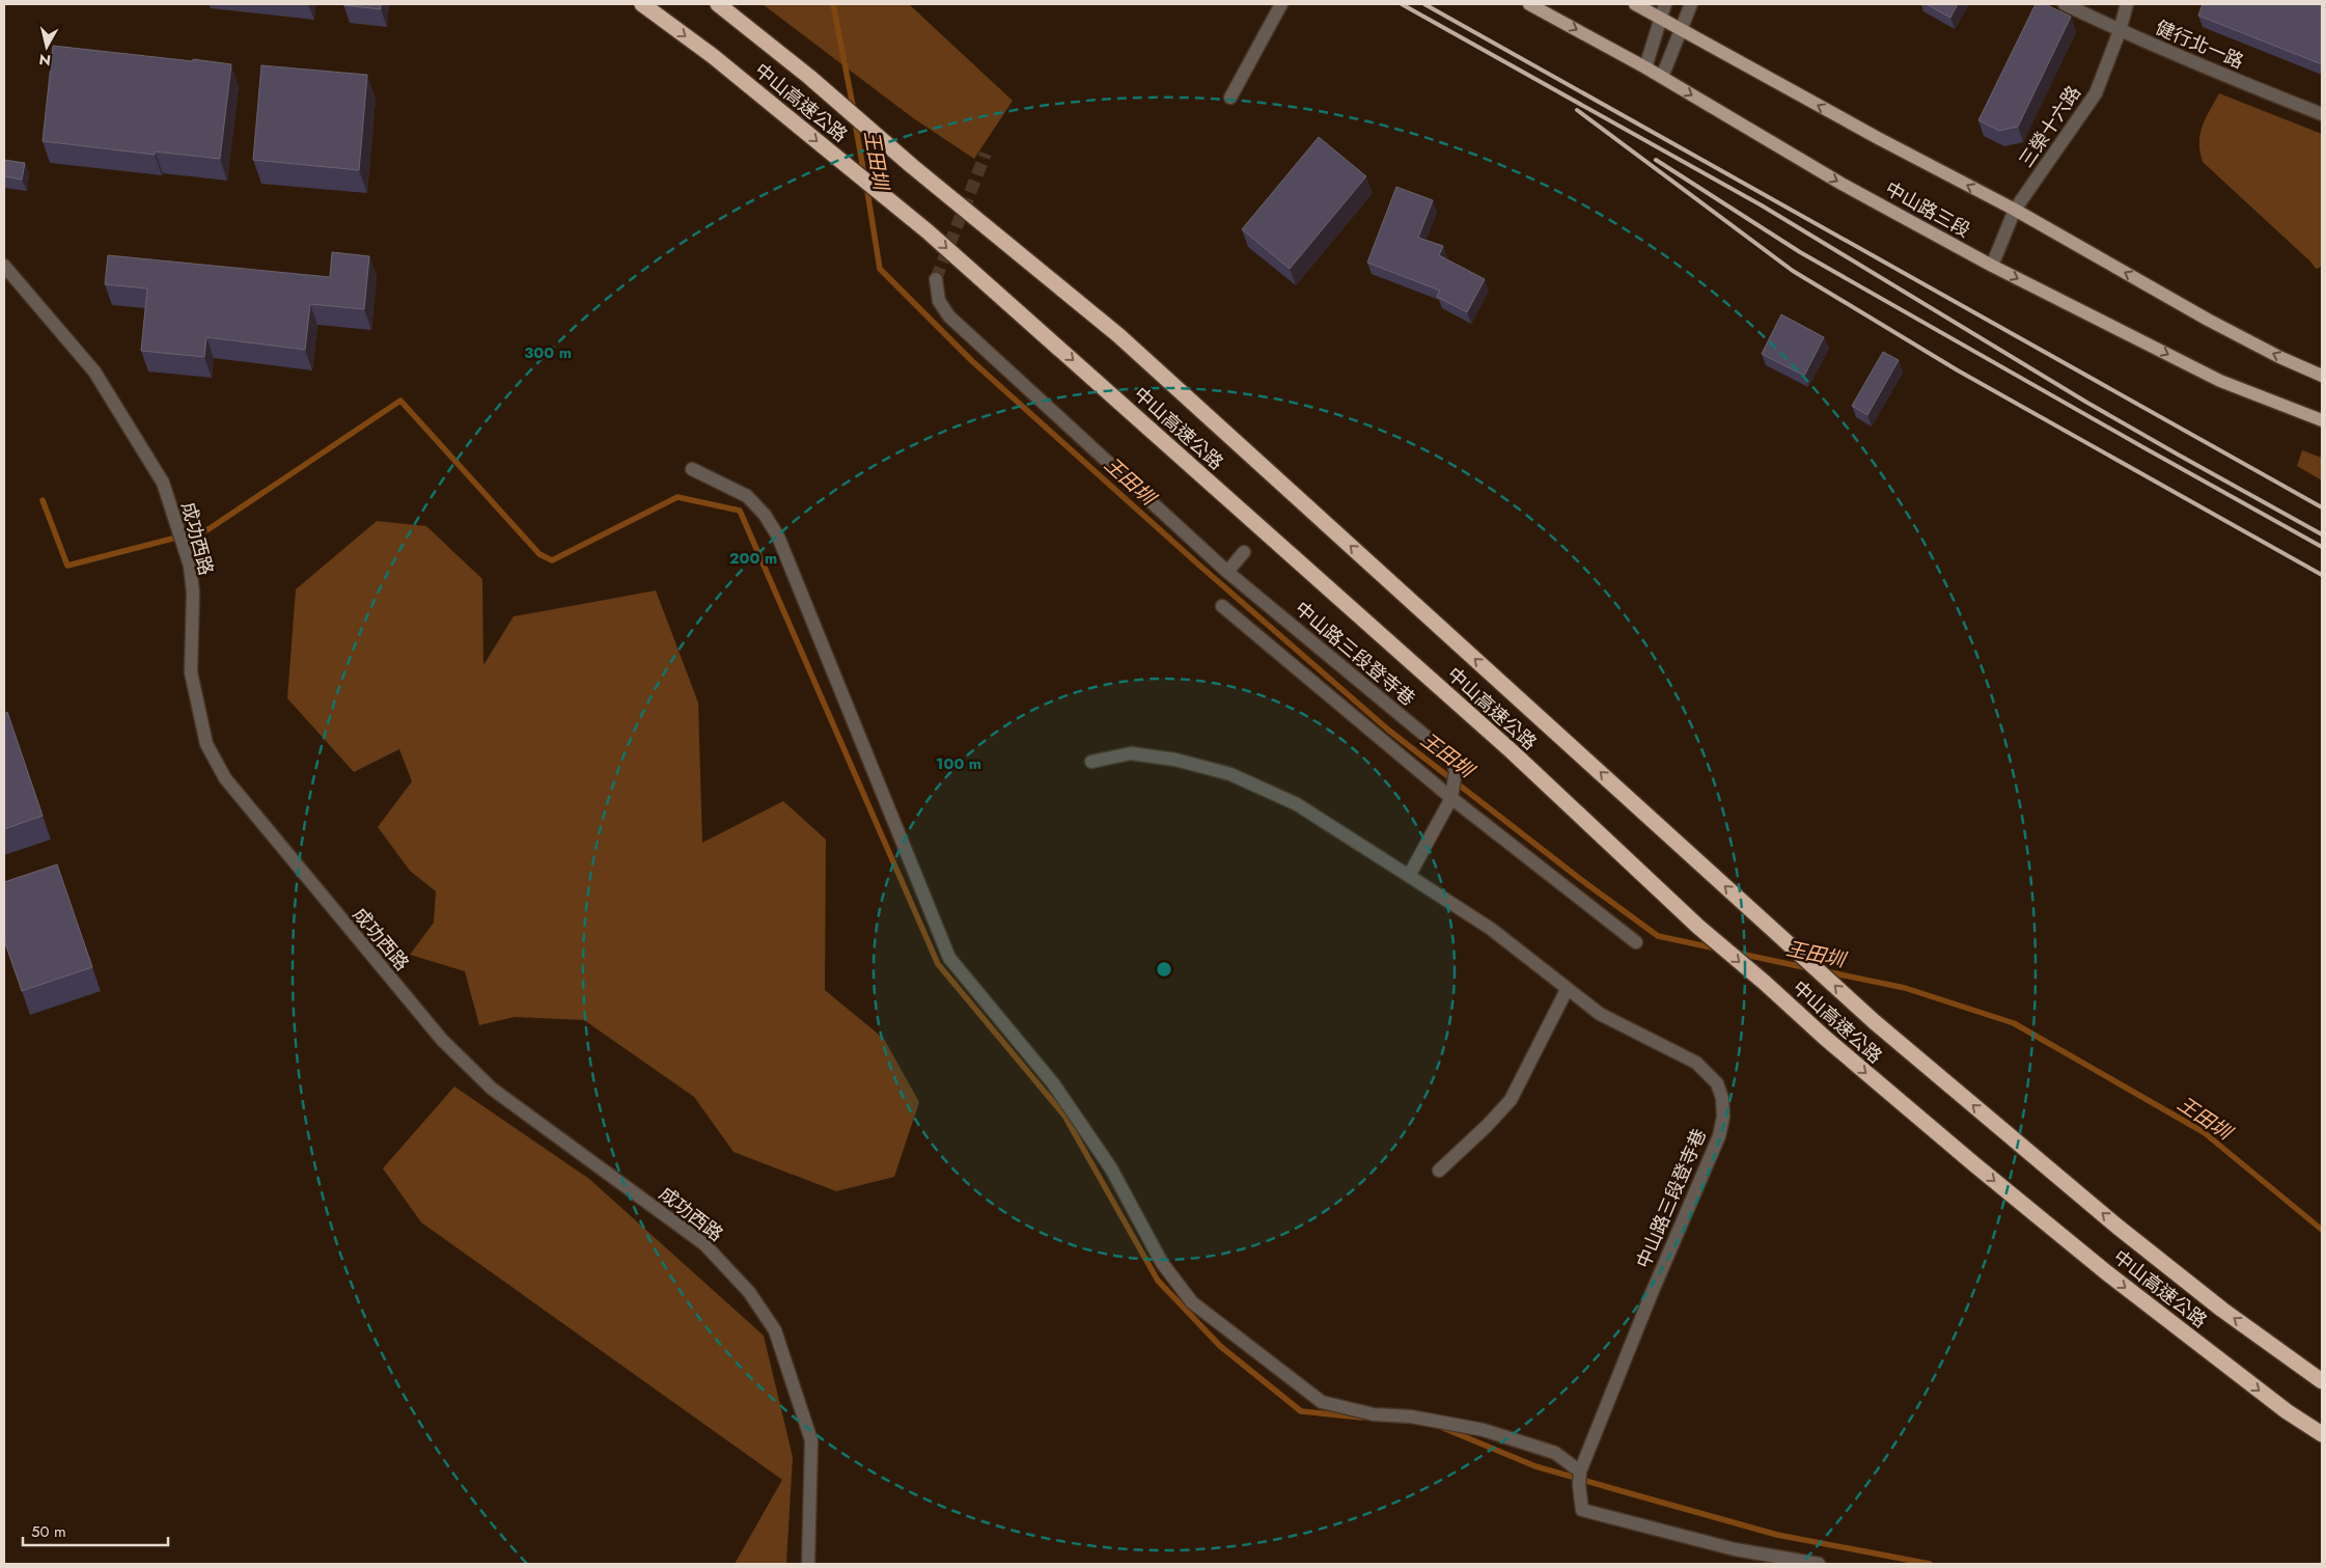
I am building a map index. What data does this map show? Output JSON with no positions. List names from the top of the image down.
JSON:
{
  "streets": {
    "highway": ["中山高速公路"],
    "main road": ["中山路三段"],
    "street": [
      "健行北一路",
      "三榮十六路",
      "成功西路",
      "中山路三段登寺巷"
    ]
  },
  "crossings": [
    ["健行北一路", "三榮十六路"],
    ["三榮十六路", "中山路三段"]
  ],
  "water": ["王田圳"],
  "scale_bar": "50 m",
  "north": "bottom",
  "rings": ["300 m", "200 m", "100 m"]
}
